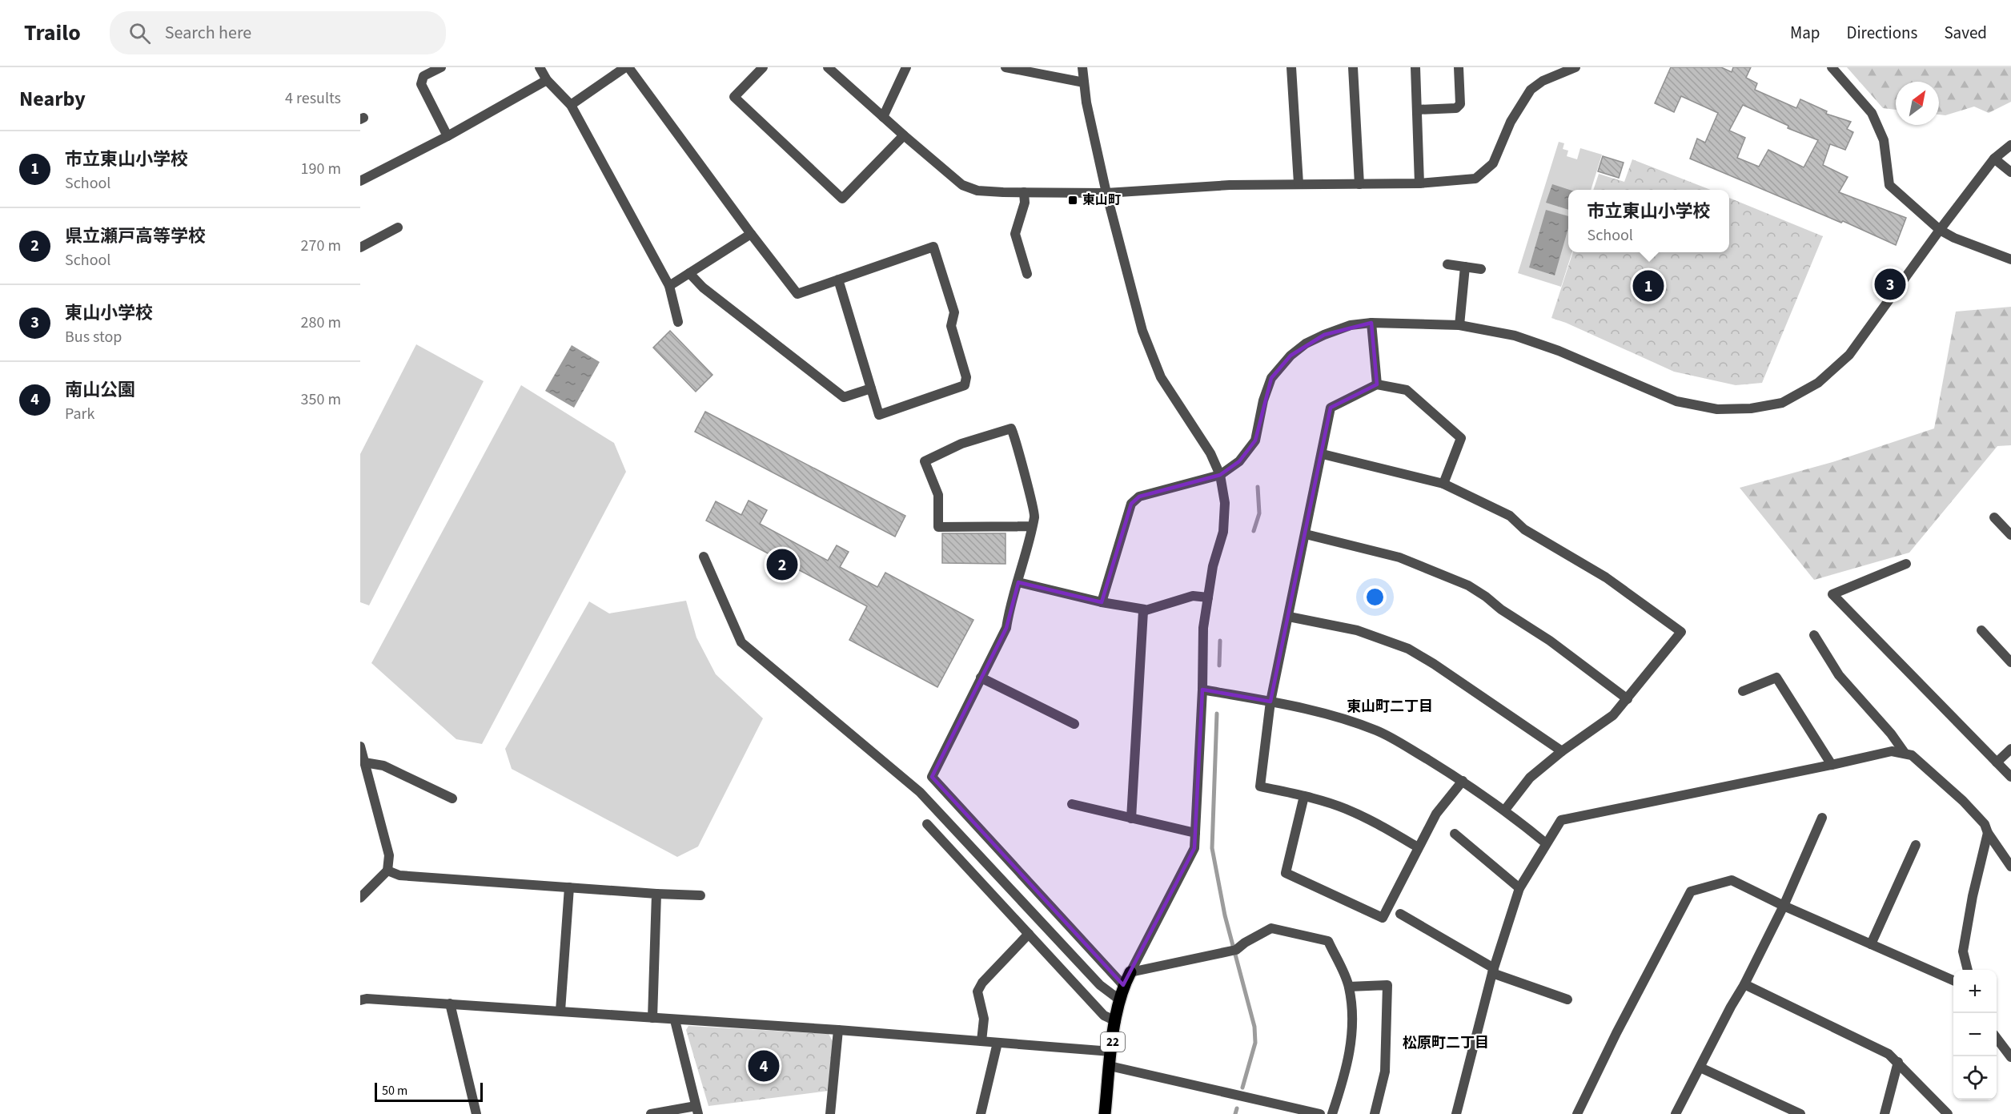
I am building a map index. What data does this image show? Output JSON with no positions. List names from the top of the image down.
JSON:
{
  "streets": {
    "main road": ["22"]
  },
  "districts": ["東山町二丁目", "松原町二丁目"],
  "places": {
    "transit": ["東山町"]
  },
  "scale_bar": "50 m",
  "north": "top right",
  "page": {
    "header": "Trailo",
    "search": "Search here",
    "nav": ["Map", "Directions", "Saved"],
    "heading": ["Nearby", "4 results"],
    "list": [
      {
        "mark": "1",
        "name": "市立東山小学校",
        "note": "School",
        "value": "190 m"
      },
      {
        "mark": "2",
        "name": "県立瀬戸高等学校",
        "note": "School",
        "value": "270 m"
      },
      {
        "mark": "3",
        "name": "東山小学校",
        "note": "Bus stop",
        "value": "280 m"
      },
      {
        "mark": "4",
        "name": "南山公園",
        "note": "Park",
        "value": "350 m"
      }
    ],
    "popup": ["市立東山小学校", "School"],
    "pins": [
      "3",
      "1",
      "2",
      "4"
    ],
    "map_buttons": ["+", "−"],
    "scale": "50 m"
  }
}
